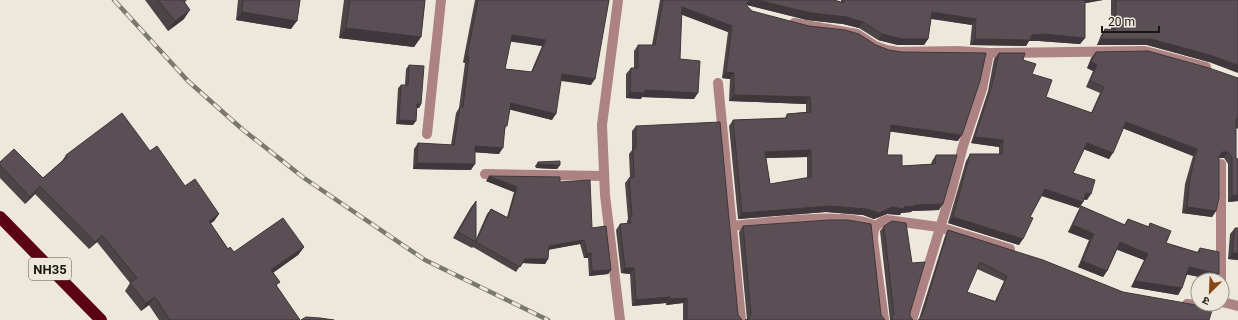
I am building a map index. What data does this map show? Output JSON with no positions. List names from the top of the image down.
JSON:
{
  "streets": {
    "highway": ["NH35"]
  },
  "scale_bar": "20 m",
  "north": "bottom left"
}
